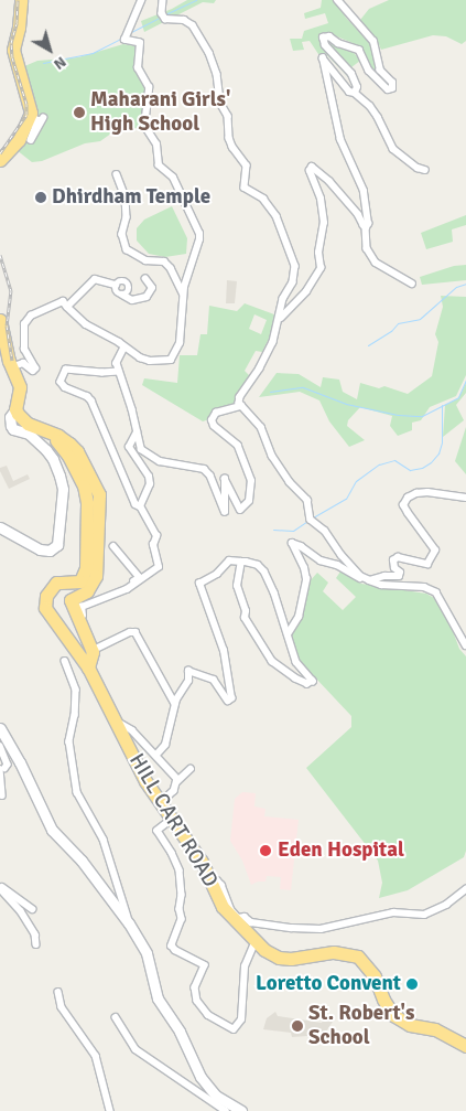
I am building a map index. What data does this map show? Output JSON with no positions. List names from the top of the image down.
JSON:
{
  "streets": {
    "highway": ["HILL CART ROAD"]
  },
  "places": [
    "Maharani Girls' High School",
    "Dhirdham Temple",
    "Eden Hospital",
    "Loretto Convent",
    "St. Robert's School"
  ],
  "north": "bottom right"
}
